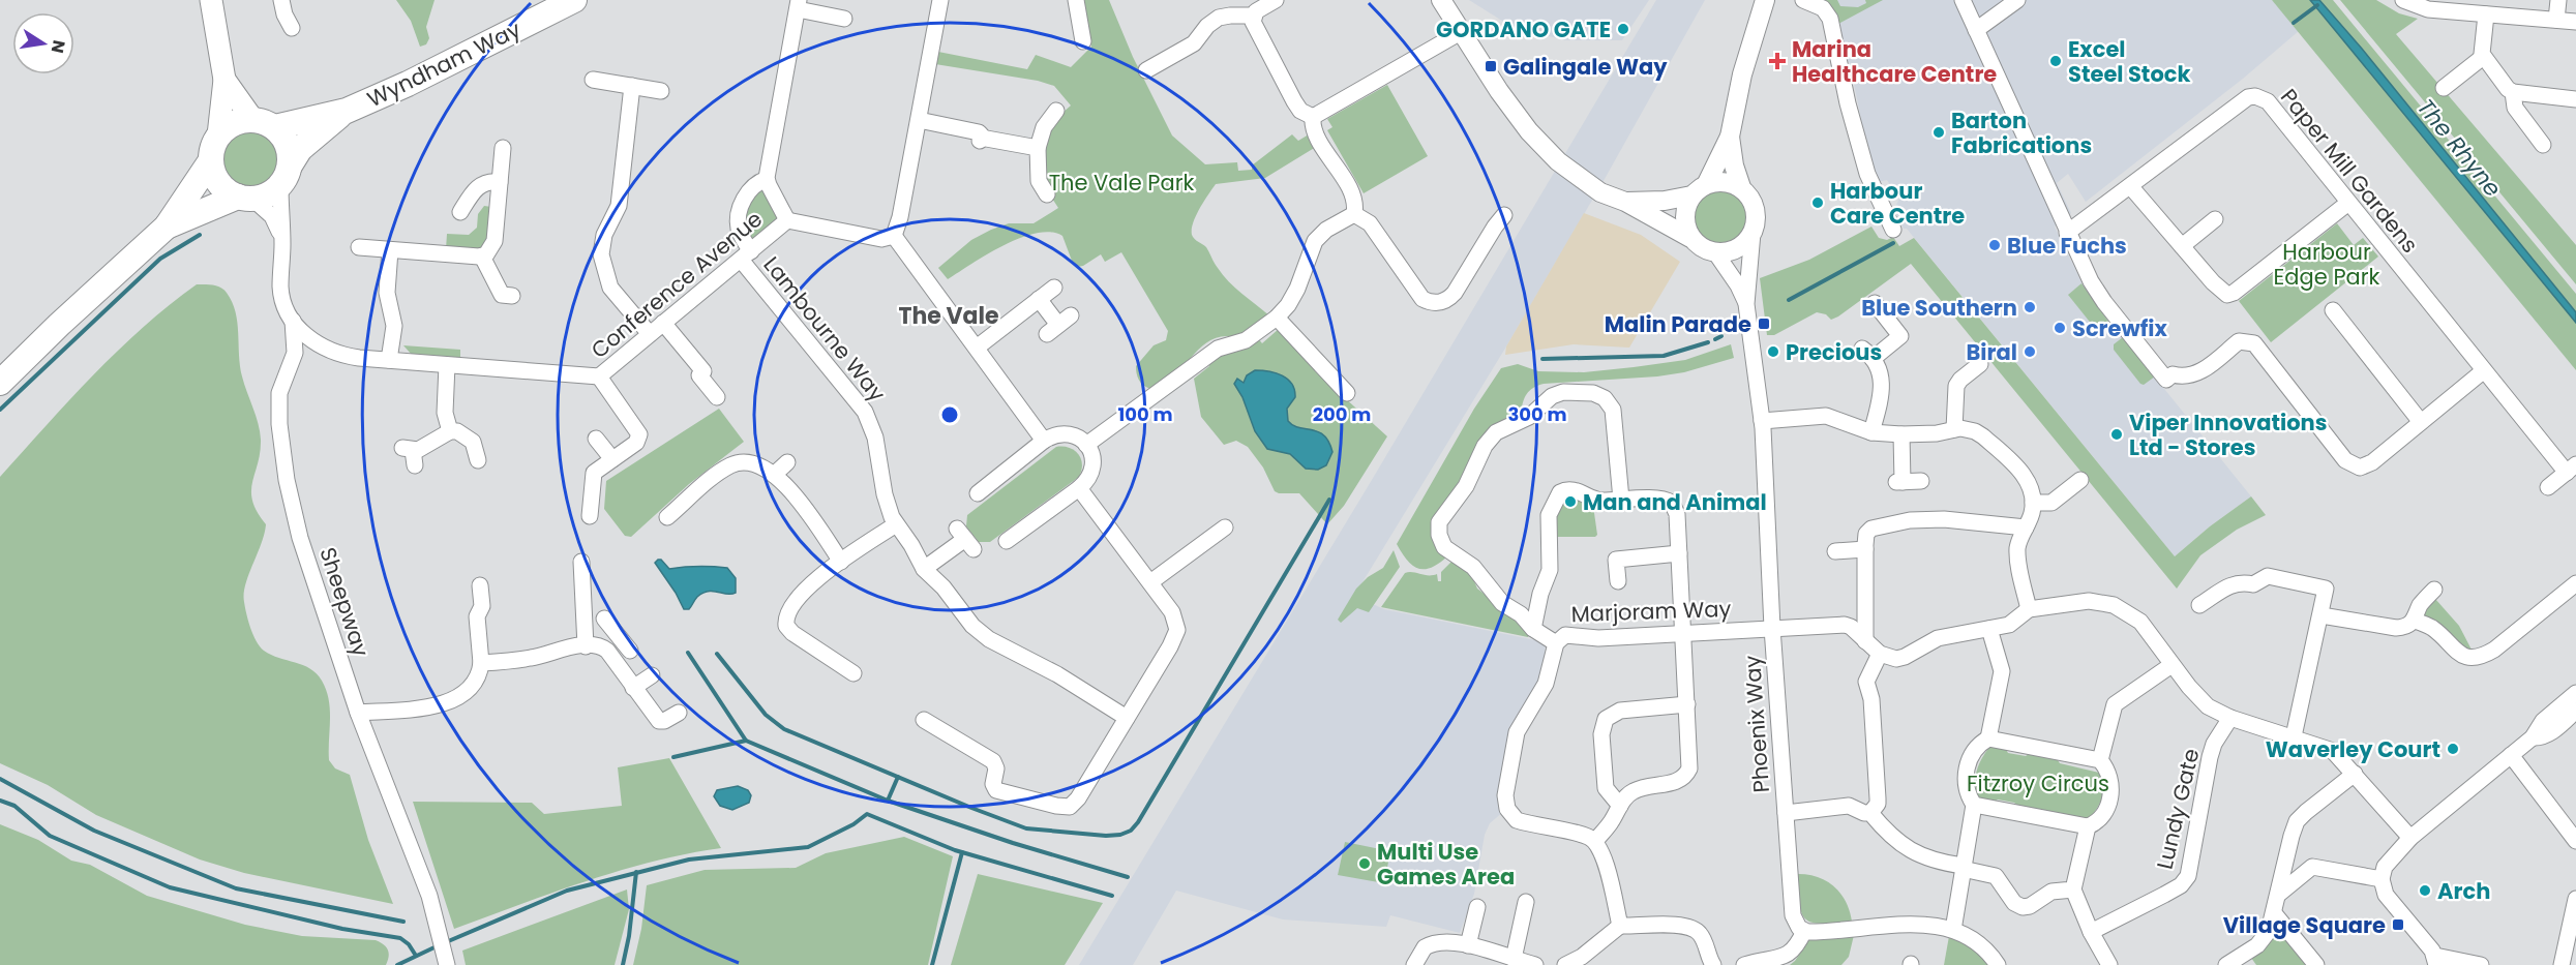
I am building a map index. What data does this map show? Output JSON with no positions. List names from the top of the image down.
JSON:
{
  "streets": {
    "main road": ["Wyndham Way"],
    "street": [
      "Paper Mill Gardens",
      "Conference Avenue",
      "Lambourne Way",
      "Sheepway",
      "Marjoram Way",
      "Phoenix Way",
      "Lundy Gate"
    ]
  },
  "crossings": [
    ["Wyndham Way", "Sheepway"],
    ["Conference Avenue", "Lambourne Way"],
    ["Conference Avenue", "Sheepway"],
    ["Marjoram Way", "Phoenix Way"]
  ],
  "districts": ["The Vale"],
  "water": ["The Rhyne"],
  "parks": ["The Vale Park", "Harbour Edge Park", "Fitzroy Circus"],
  "places": {
    "other": [
      "GORDANO GATE",
      "Excel Steel Stock",
      "Barton Fabrications",
      "Harbour Care Centre",
      "Blue Fuchs",
      "Blue Southern",
      "Screwfix",
      "Precious",
      "Biral",
      "Viper Innovations Ltd - Stores",
      "Man and Animal",
      "Waverley Court",
      "Multi Use Games Area",
      "Arch"
    ],
    "health": ["Marina Healthcare Centre"],
    "transit": ["Galingale Way", "Malin Parade", "Village Square"]
  },
  "north": "right",
  "rings": ["100 m", "200 m", "300 m"]
}
